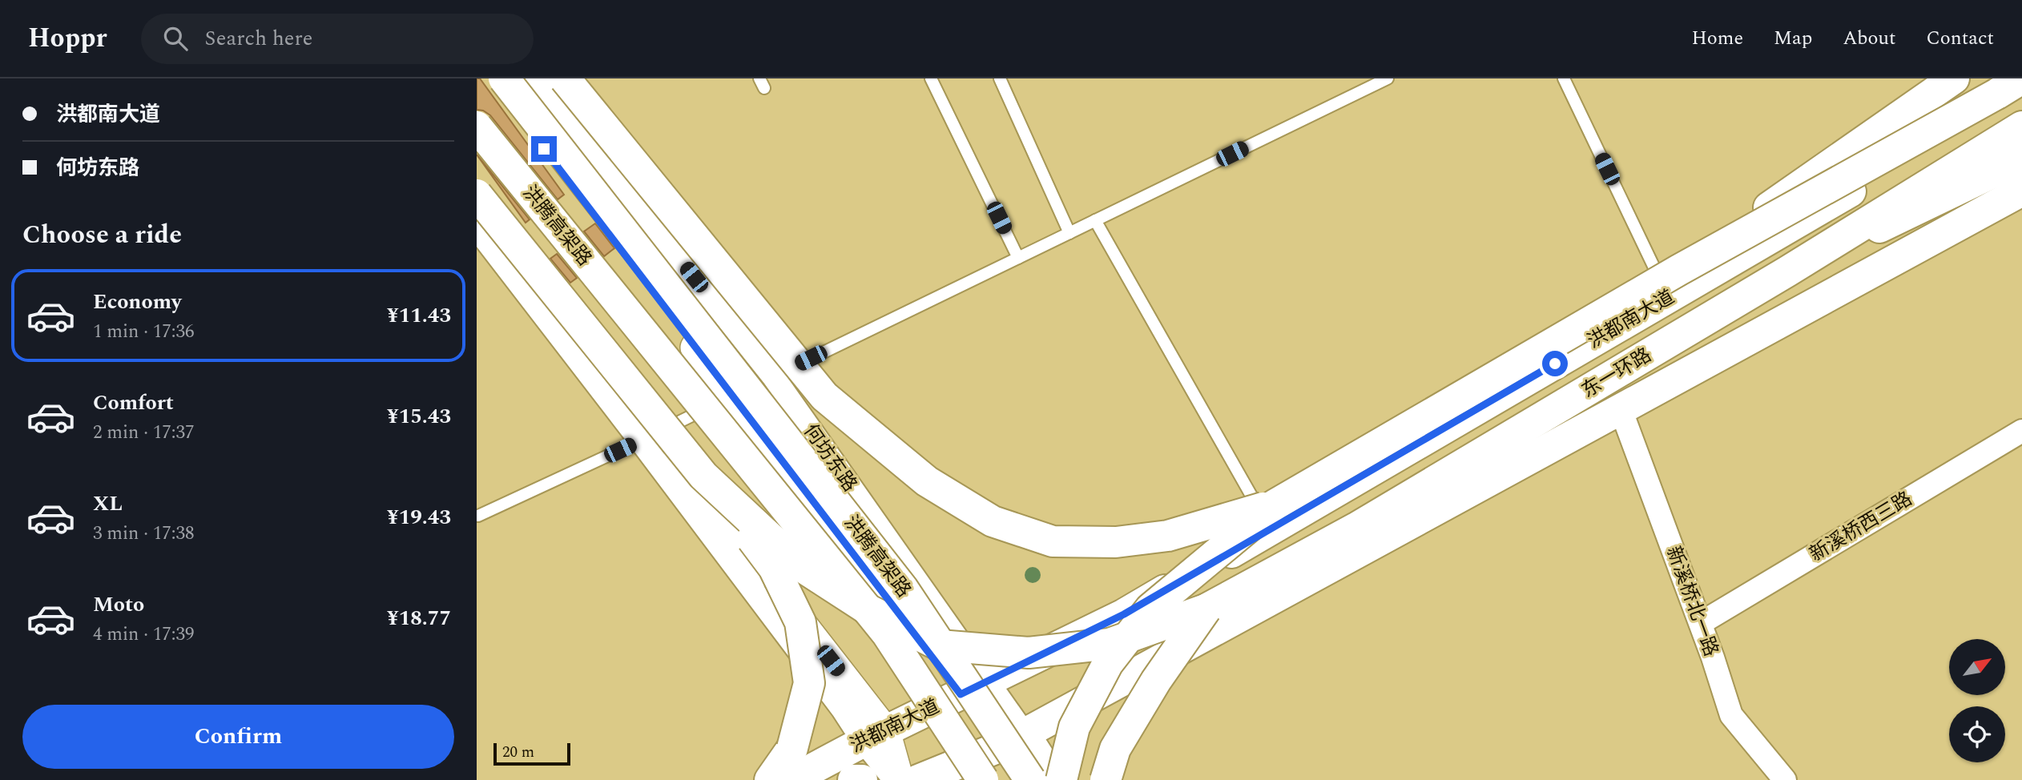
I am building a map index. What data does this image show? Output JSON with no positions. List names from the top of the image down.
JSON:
{
  "streets": {
    "main road": ["洪腾高架路", "洪都南大道", "东一环路"],
    "street": ["何坊东路", "新溪桥西三路", "新溪桥北一路"]
  },
  "crossings": [
    ["洪都南大道", "何坊东路"],
    ["新溪桥西三路", "新溪桥北一路"]
  ],
  "scale_bar": "20 m",
  "north": "top right",
  "page": {
    "header": "Hoppr",
    "search": "Search here",
    "nav": [
      "Home",
      "Map",
      "About",
      "Contact"
    ],
    "banner": ["洪都南大道", "何坊东路"],
    "heading": "Choose a ride",
    "list": [
      {
        "name": "Economy",
        "note": "1 min · 17:36",
        "value": "¥11.43"
      },
      {
        "name": "Comfort",
        "note": "2 min · 17:37",
        "value": "¥15.43"
      },
      {
        "name": "XL",
        "note": "3 min · 17:38",
        "value": "¥19.43"
      },
      {
        "name": "Moto",
        "note": "4 min · 17:39",
        "value": "¥18.77"
      }
    ],
    "buttons": "Confirm",
    "scale": "20 m"
  }
}
